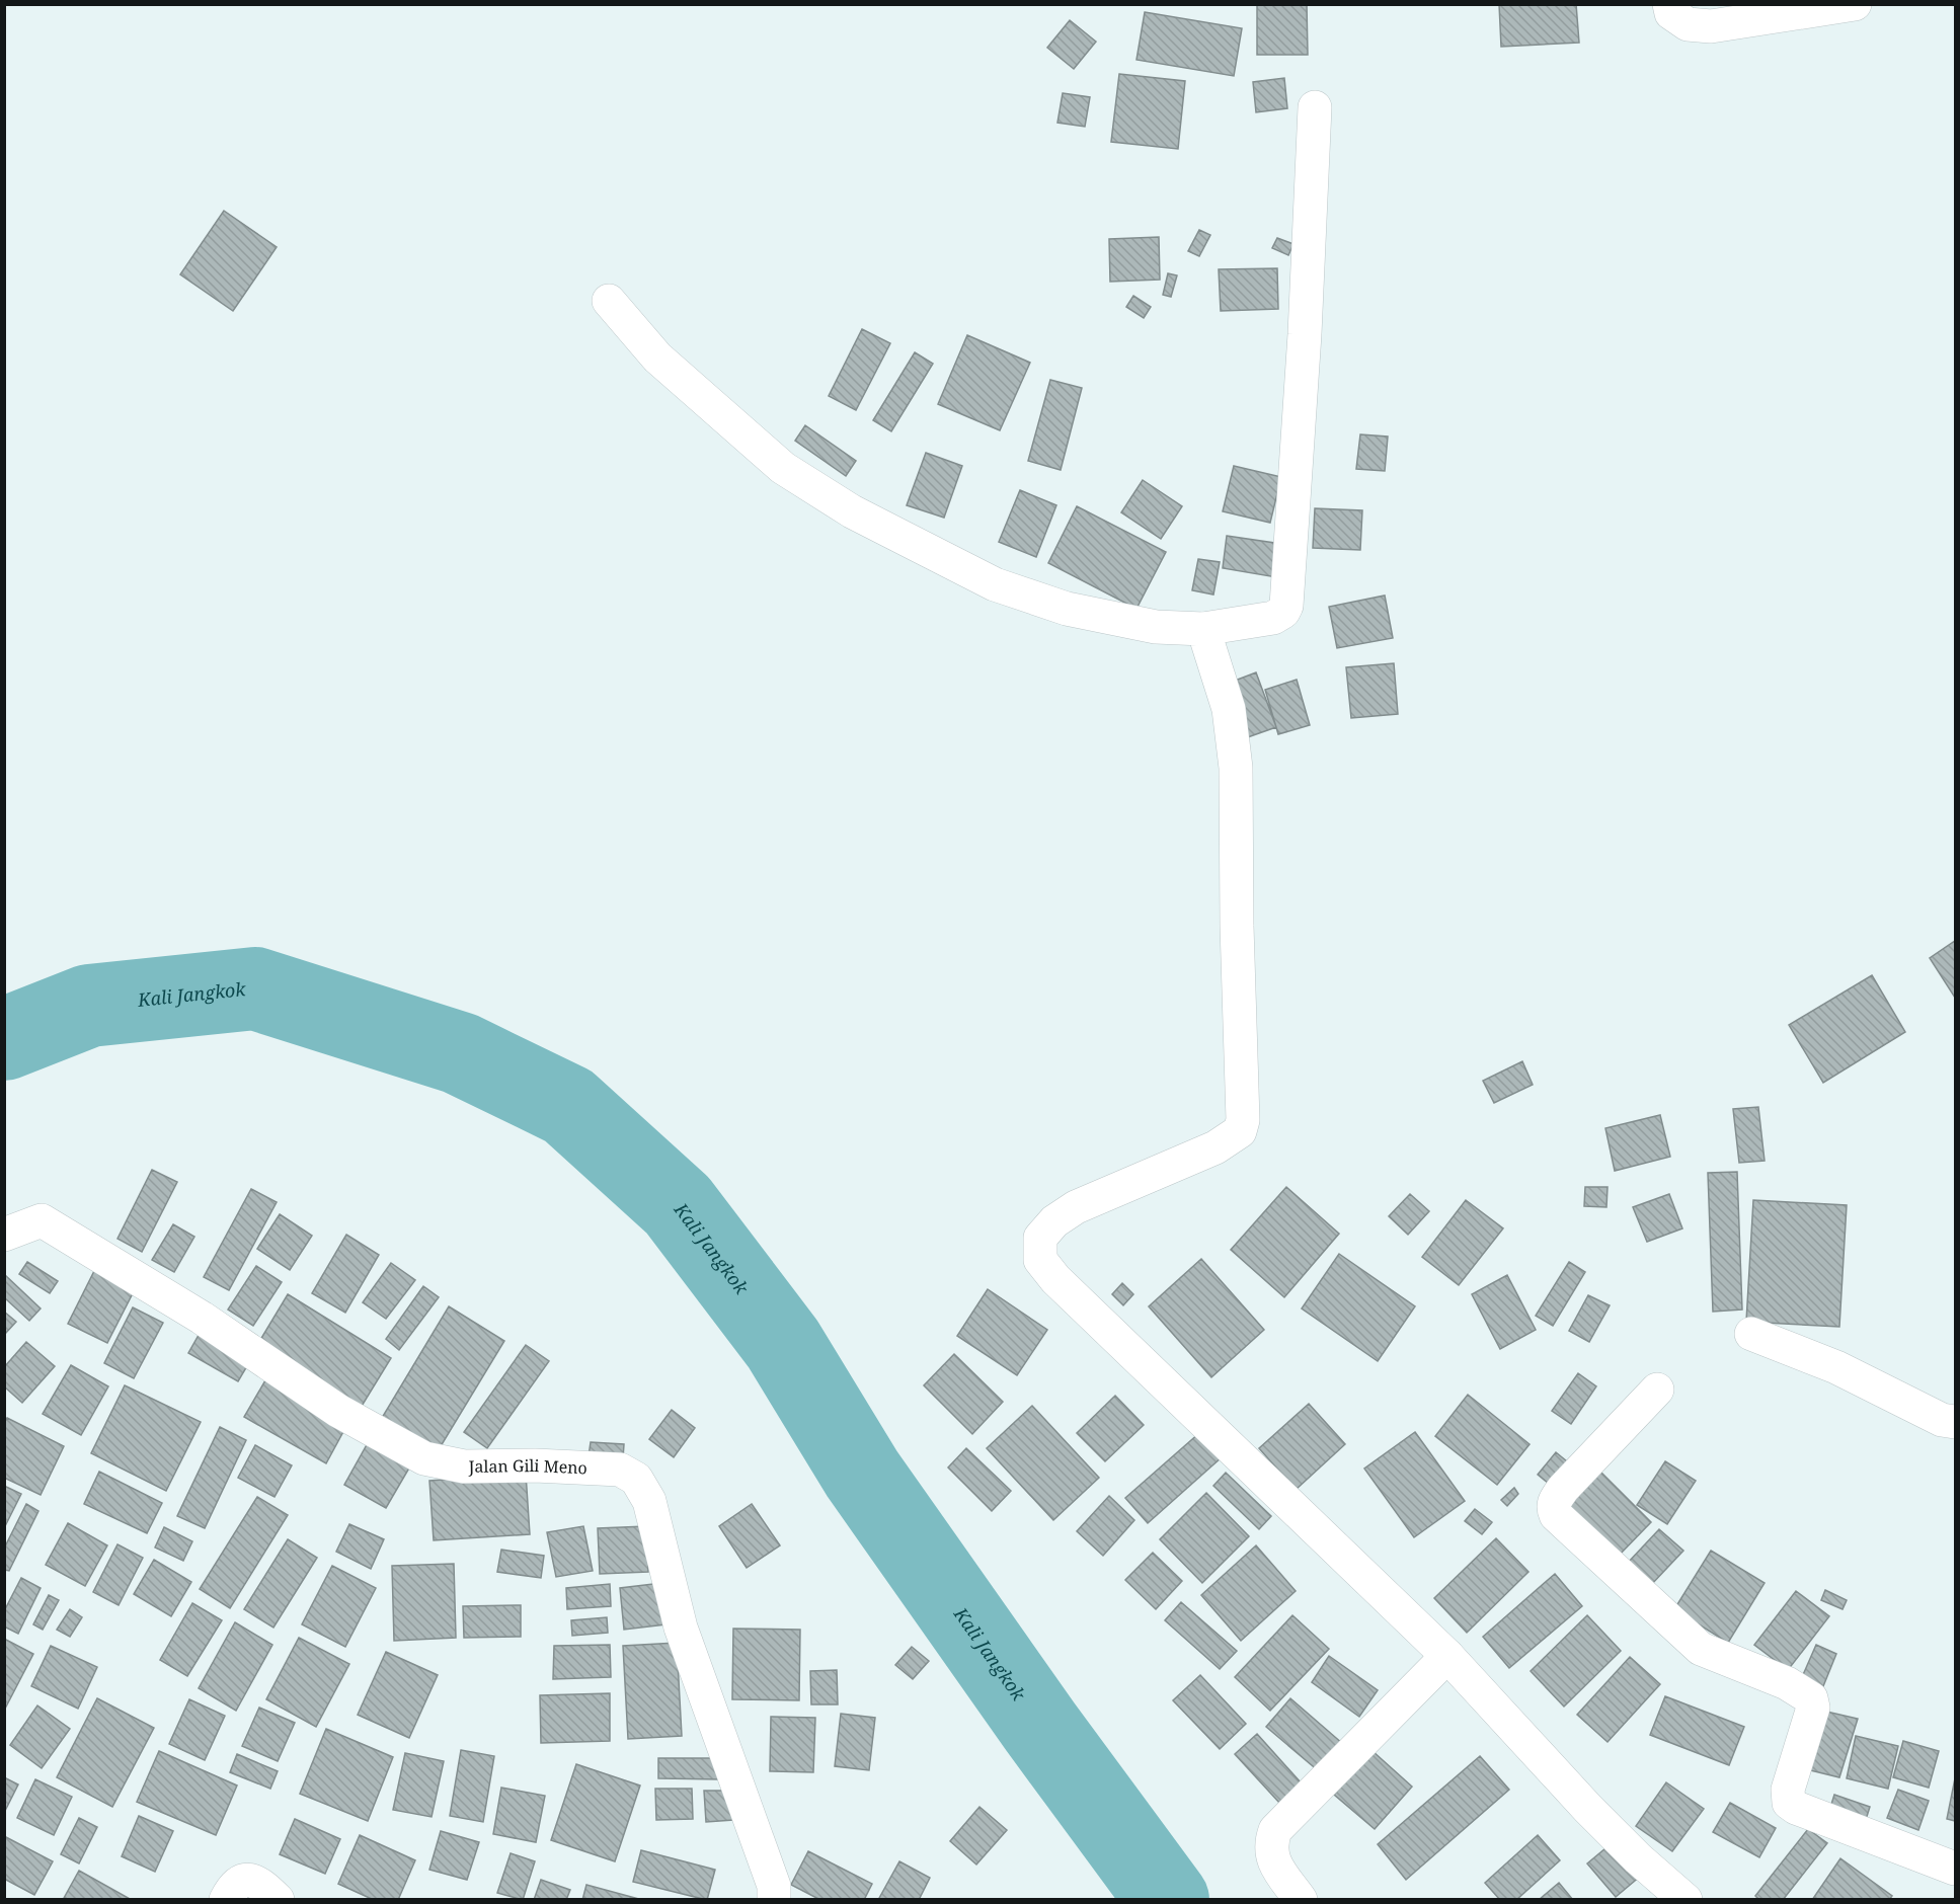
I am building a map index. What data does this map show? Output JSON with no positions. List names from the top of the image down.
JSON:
{
  "streets": {
    "street": ["Jalan Gili Meno"]
  },
  "water": ["Kali Jangkok"]
}
